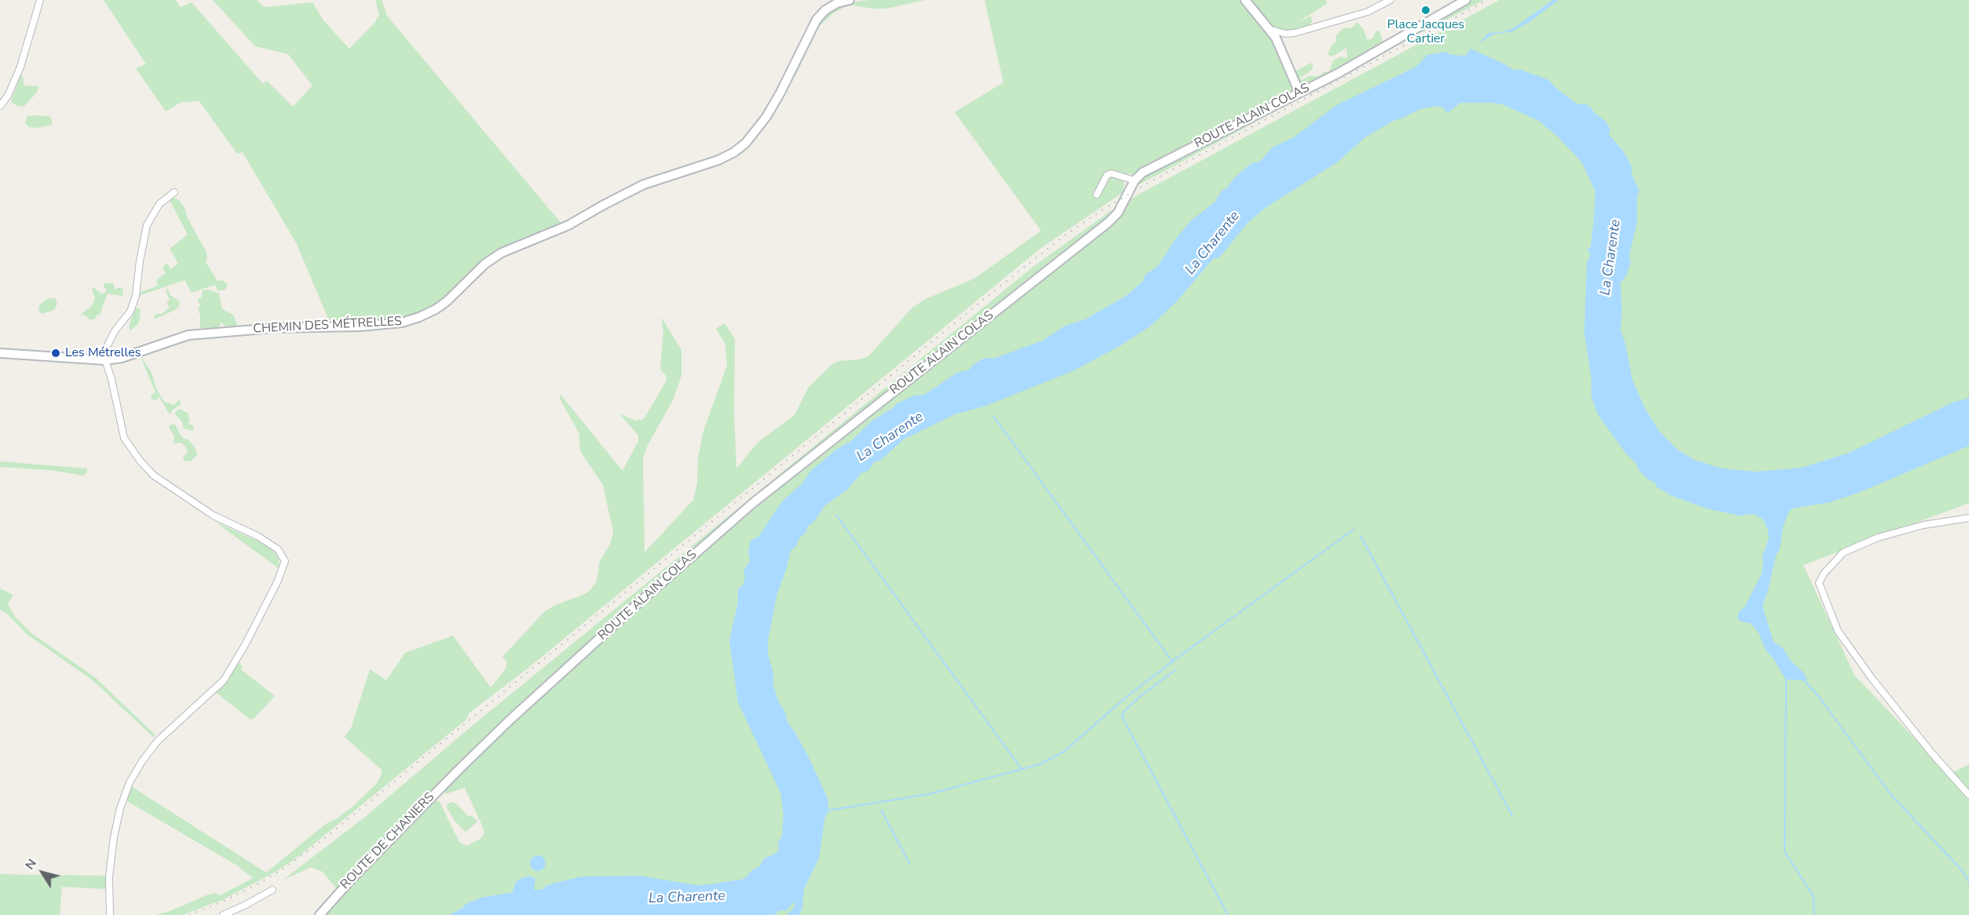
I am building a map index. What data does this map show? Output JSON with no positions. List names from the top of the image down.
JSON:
{
  "streets": {
    "street": ["ROUTE ALAIN COLAS", "CHEMIN DES MÉTRELLES", "ROUTE DE CHANIERS"]
  },
  "crossings": [
    ["ROUTE ALAIN COLAS", "ROUTE DE CHANIERS"]
  ],
  "water": ["La Charente"],
  "places": ["Place Jacques Cartier", "Les Métrelles"],
  "north": "top left"
}
